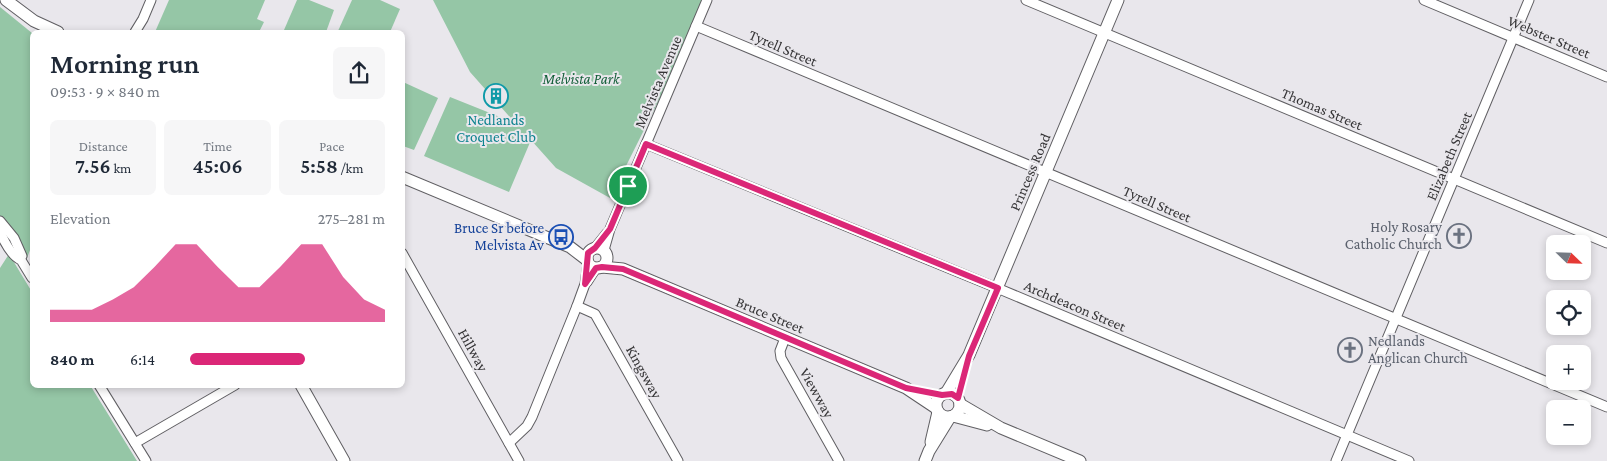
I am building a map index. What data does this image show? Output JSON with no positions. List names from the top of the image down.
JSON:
{
  "streets": {
    "street": [
      "Webster Street",
      "Tyrell Street",
      "Melvista Avenue",
      "Thomas Street",
      "Elizabeth Street",
      "Princess Road",
      "Archdeacon Street",
      "Bruce Street",
      "Hillway",
      "Kingsway",
      "Viewway"
    ]
  },
  "crossings": [
    ["Webster Street", "Elizabeth Street"],
    ["Tyrell Street", "Melvista Avenue"],
    ["Tyrell Street", "Elizabeth Street"],
    ["Tyrell Street", "Princess Road"],
    ["Melvista Avenue", "Archdeacon Street"],
    ["Melvista Avenue", "Bruce Street"],
    ["Melvista Avenue", "Hillway"],
    ["Melvista Avenue", "Kingsway"],
    ["Thomas Street", "Elizabeth Street"],
    ["Thomas Street", "Princess Road"],
    ["Elizabeth Street", "Archdeacon Street"],
    ["Princess Road", "Archdeacon Street"],
    ["Princess Road", "Bruce Street"],
    ["Bruce Street", "Viewway"]
  ],
  "parks": ["Melvista Park"],
  "places": {
    "building": ["Nedlands Croquet Club"],
    "church": ["Holy Rosary Catholic Church", "Nedlands Anglican Church"],
    "bus stop": ["Bruce Sr before Melvista Av"]
  },
  "north": "bottom right",
  "page": {
    "heading": ["Morning run", "09:53 · 9 × 840 m"],
    "stats": [
      ["Distance", "7.56 km"],
      ["Time", "45:06"],
      ["Pace", "5:58 /km"]
    ],
    "chart": ["Elevation", "275–281 m"],
    "map_buttons": ["+", "−"],
    "list": [
      {
        "name": "840 m",
        "note": "6:14"
      }
    ]
  }
}
